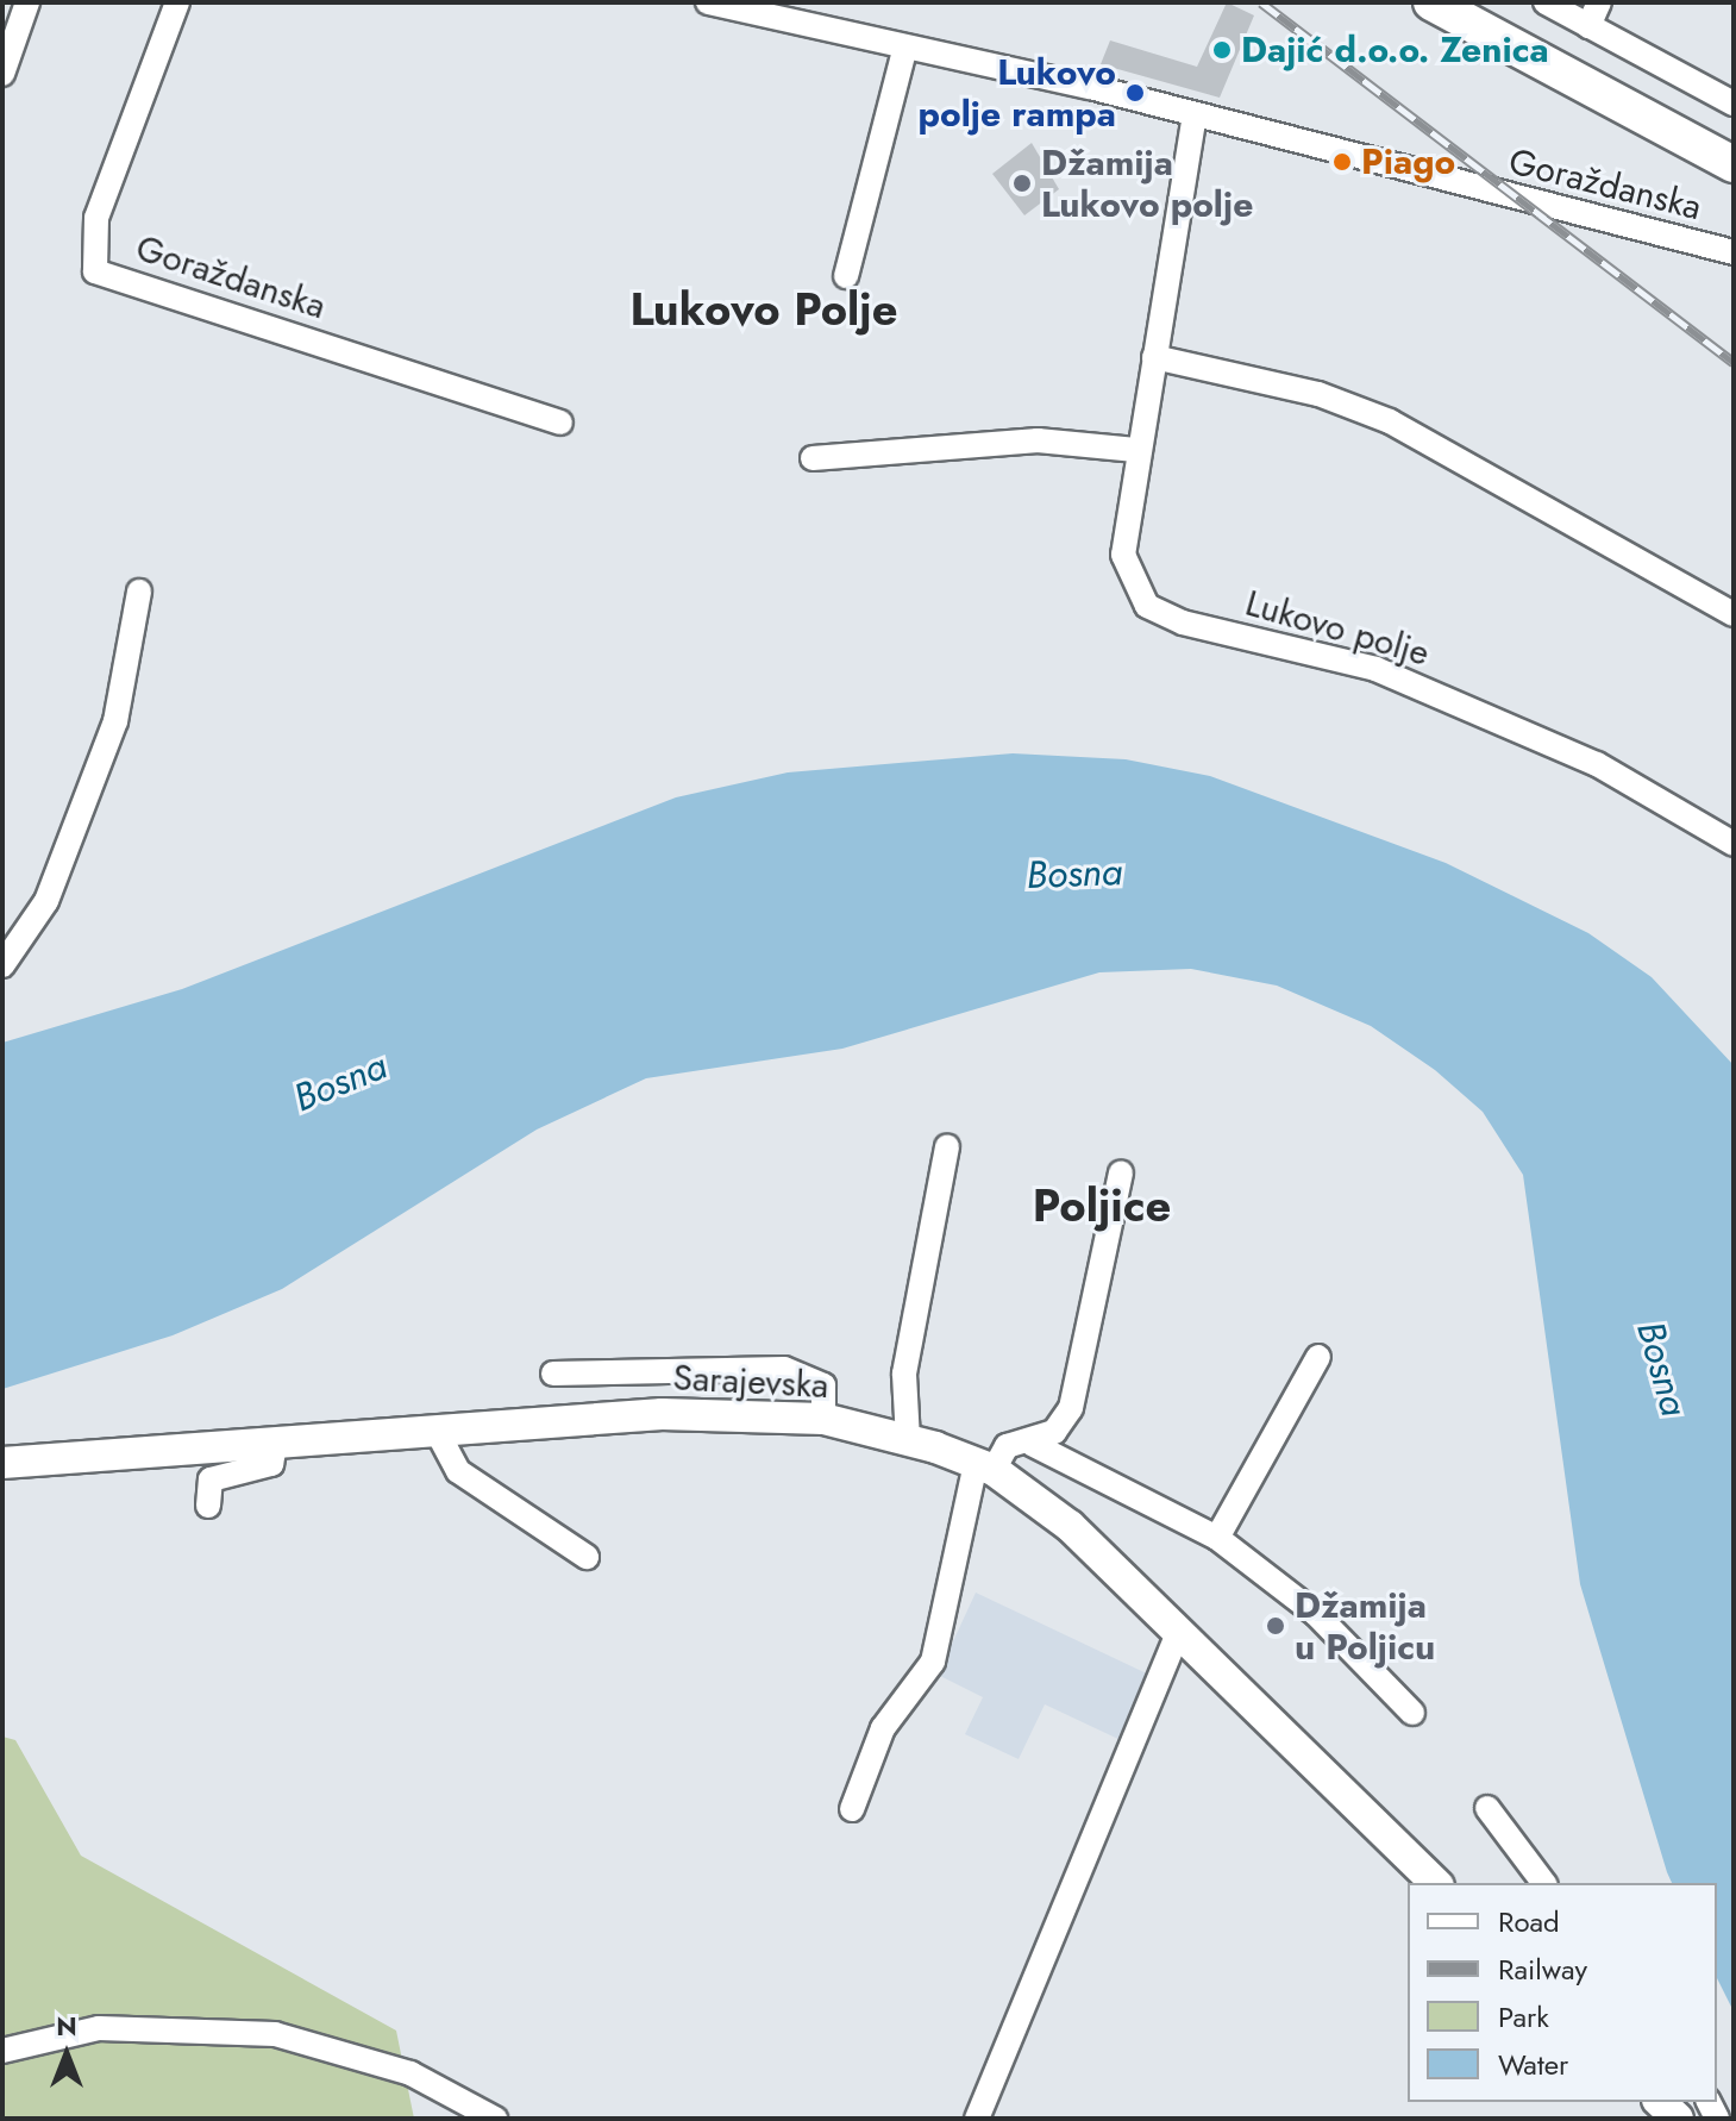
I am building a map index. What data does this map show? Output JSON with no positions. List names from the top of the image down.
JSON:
{
  "streets": {
    "main road": ["Sarajevska"],
    "street": ["Goraždanska", "Lukovo polje"]
  },
  "crossings": [
    ["Goraždanska", "Lukovo polje"]
  ],
  "districts": ["Lukovo Polje", "Poljice"],
  "water": ["Bosna"],
  "places": [
    "Dajić d.o.o. Zenica",
    "Lukovo polje rampa",
    "Piago",
    "Džamija Lukovo polje",
    "Džamija u Poljicu"
  ],
  "legend": [
    "Road",
    "Railway",
    "Park",
    "Water"
  ],
  "north": "top"
}
